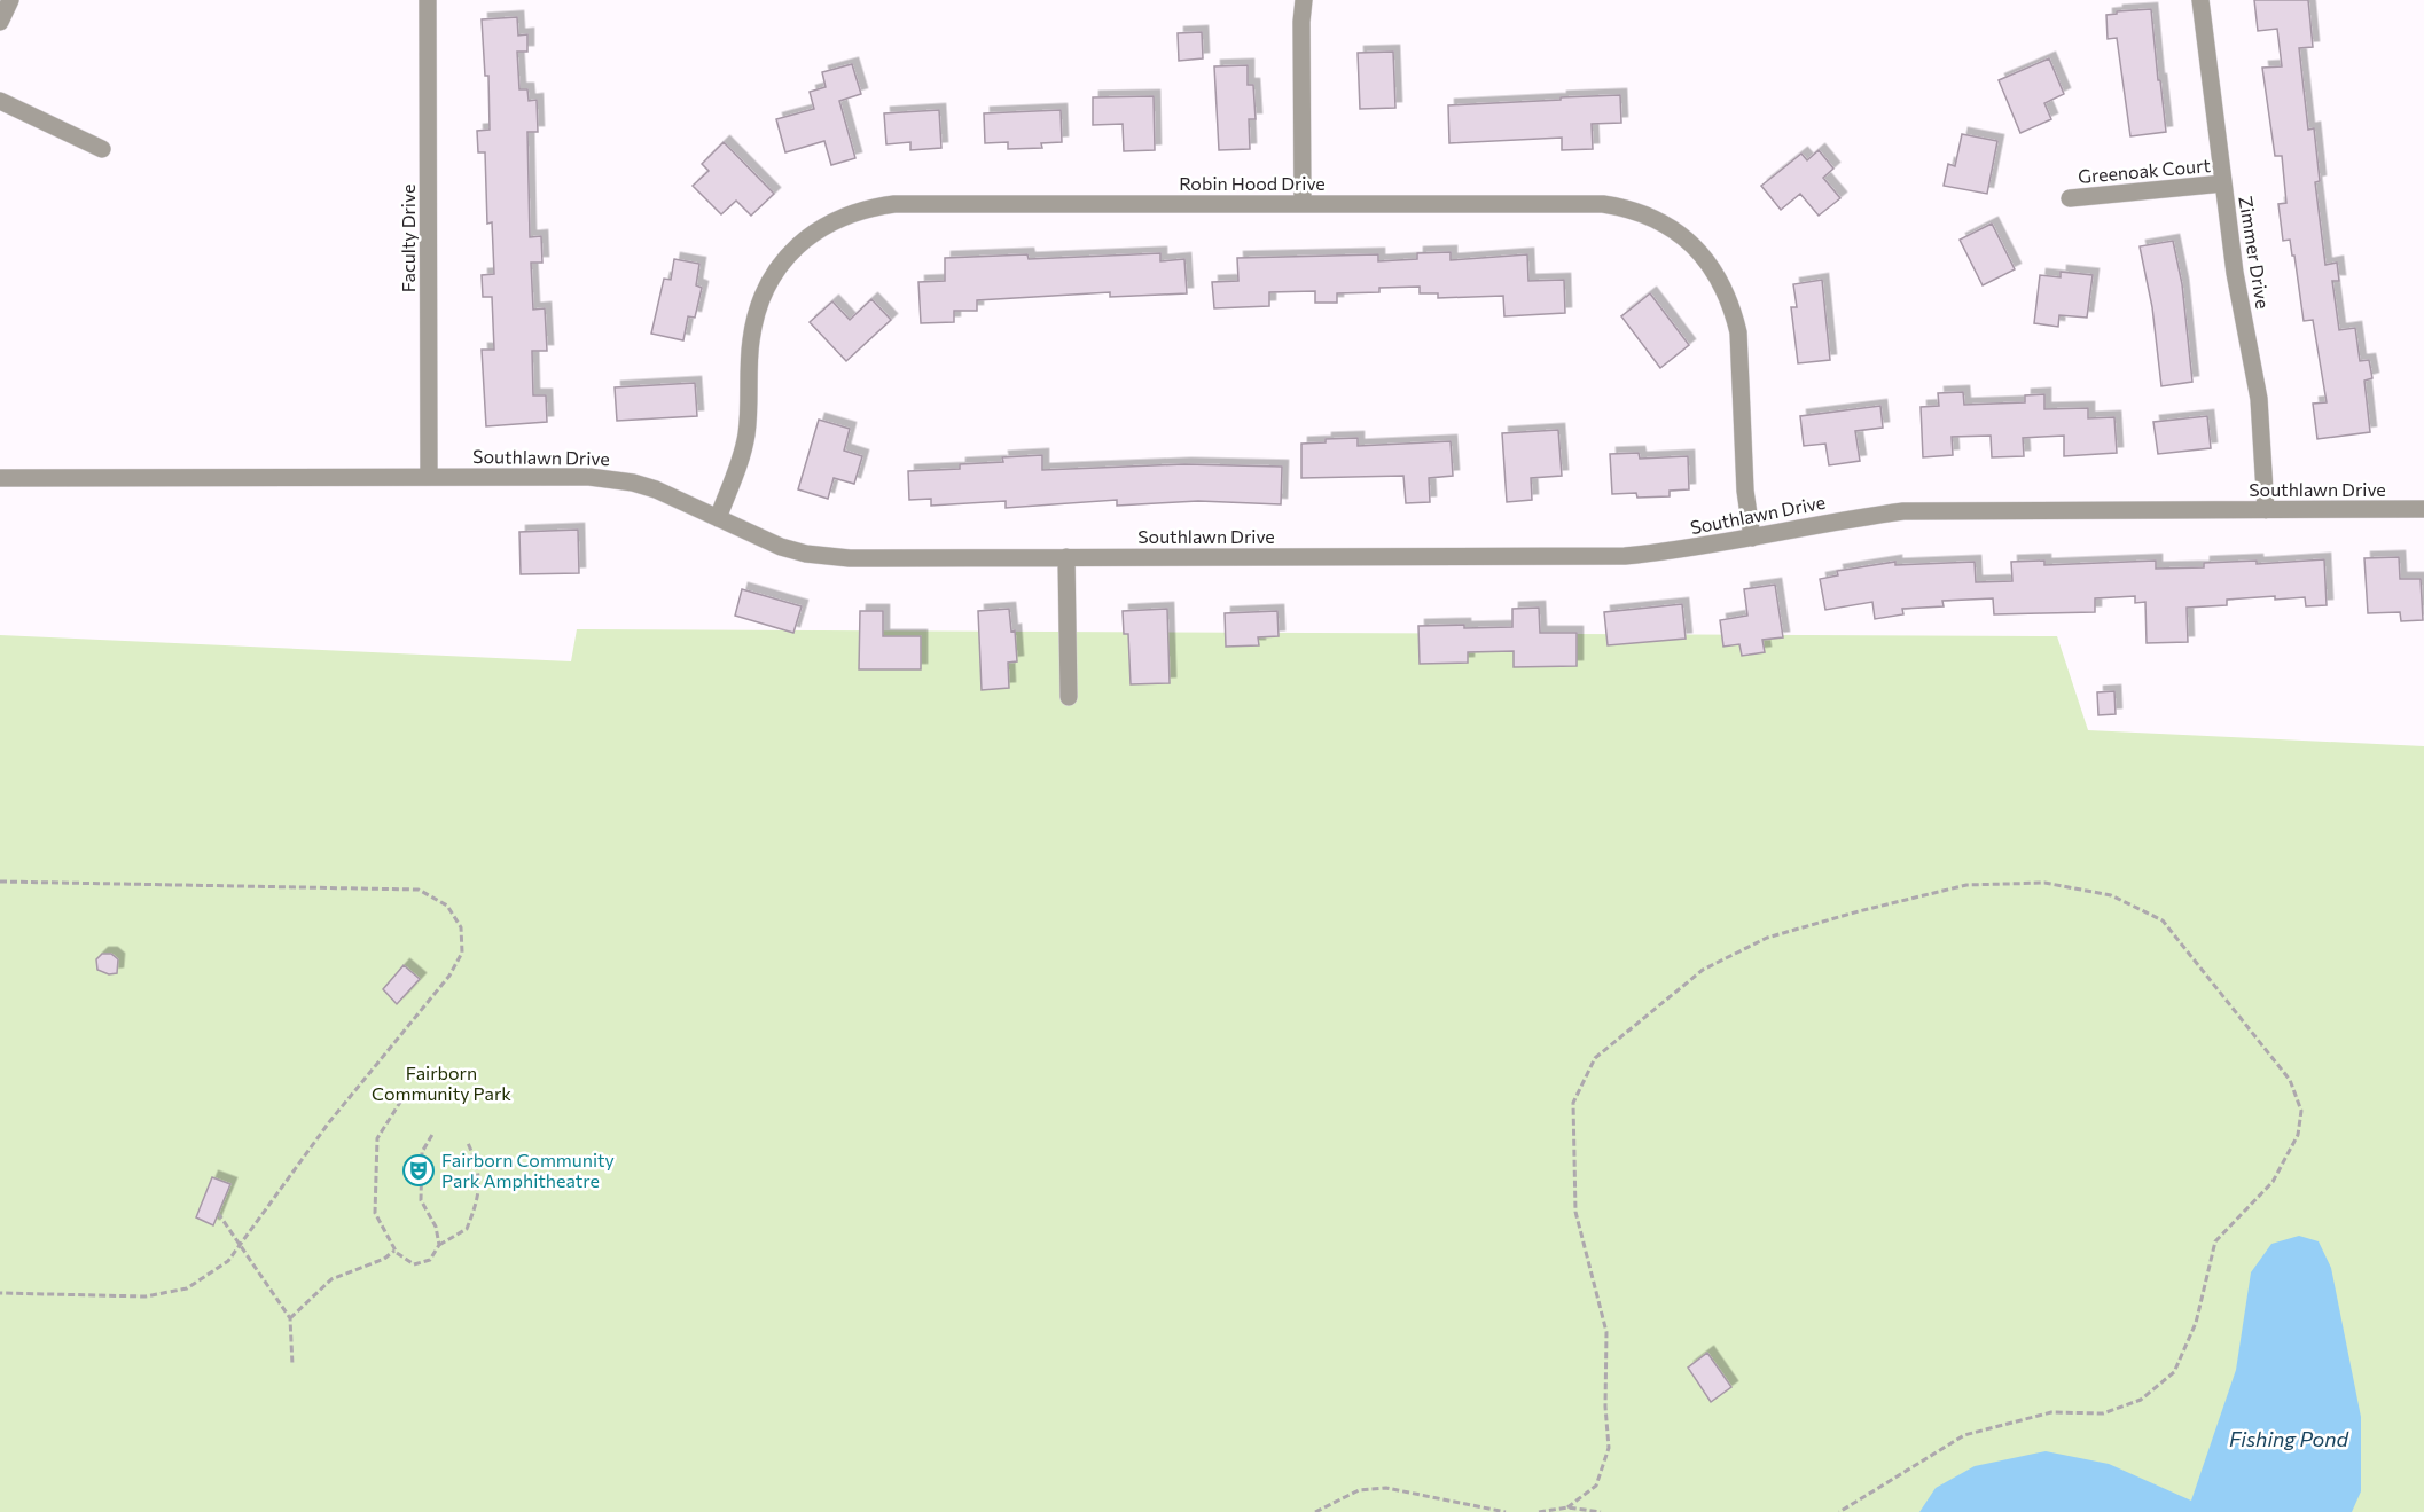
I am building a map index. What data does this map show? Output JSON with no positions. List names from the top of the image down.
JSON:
{
  "streets": {
    "street": [
      "Greenoak Court",
      "Robin Hood Drive",
      "Faculty Drive",
      "Zimmer Drive",
      "Southlawn Drive"
    ]
  },
  "crossings": [
    ["Greenoak Court", "Zimmer Drive"],
    ["Robin Hood Drive", "Southlawn Drive"],
    ["Faculty Drive", "Southlawn Drive"],
    ["Zimmer Drive", "Southlawn Drive"]
  ],
  "water": ["Fishing Pond"],
  "parks": ["Fairborn Community Park"],
  "places": {
    "theatre": ["Fairborn Community Park Amphitheatre"]
  }
}
